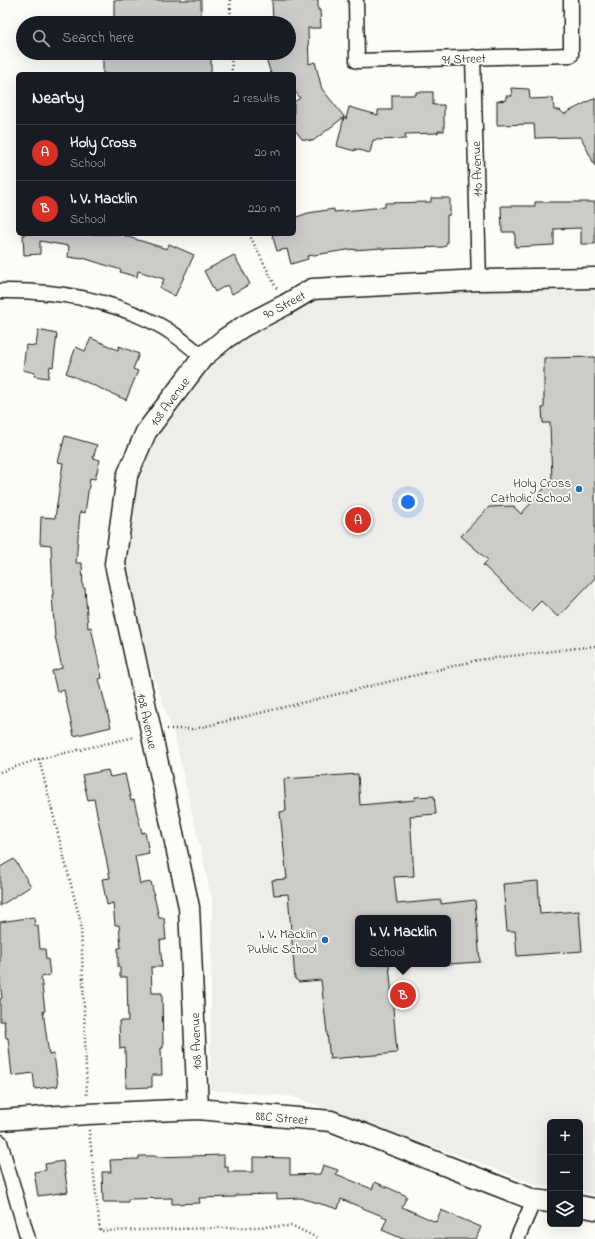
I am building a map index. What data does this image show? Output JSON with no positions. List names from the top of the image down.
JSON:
{
  "streets": {
    "street": [
      "91 Street",
      "110 Avenue",
      "90 Street",
      "108 Avenue",
      "88C Street"
    ]
  },
  "crossings": [
    ["91 Street", "110 Avenue"],
    ["110 Avenue", "90 Street"],
    ["90 Street", "108 Avenue"],
    ["108 Avenue", "88C Street"]
  ],
  "places": ["Holy Cross Catholic School", "I. V. Macklin Public School"],
  "page": {
    "search": "Search here",
    "heading": ["Nearby", "2 results"],
    "list": [
      {
        "mark": "A",
        "name": "Holy Cross",
        "note": "School",
        "value": "20 m"
      },
      {
        "mark": "B",
        "name": "I. V. Macklin",
        "note": "School",
        "value": "220 m"
      }
    ],
    "pins": ["A", "B"],
    "popup": ["I. V. Macklin", "School"],
    "map_buttons": ["+", "−"]
  }
}
